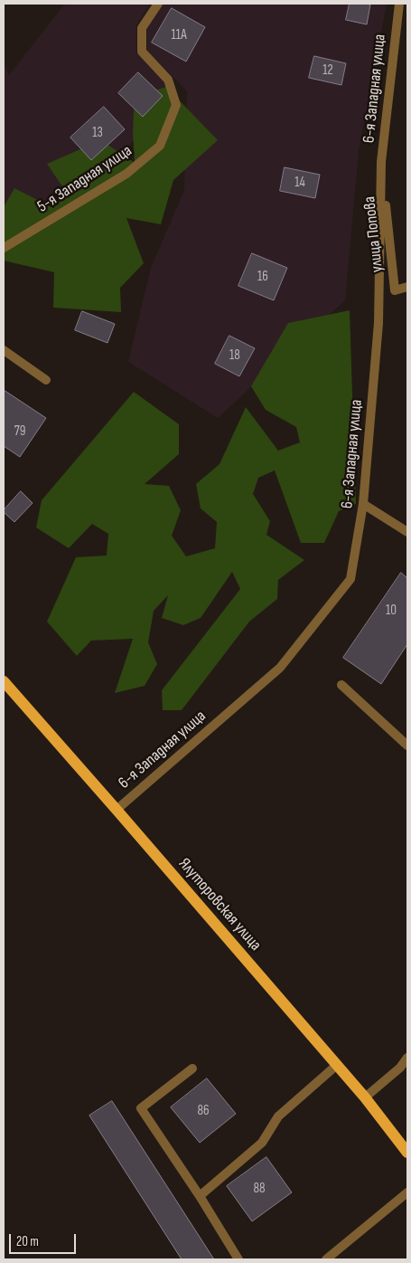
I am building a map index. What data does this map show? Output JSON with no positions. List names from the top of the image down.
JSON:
{
  "streets": {
    "main road": ["Ялуторовская улица"],
    "street": ["6-я Западная улица", "5-я Западная улица", "улица Попова"]
  },
  "crossings": [
    ["6-я Западная улица", "улица Попова"],
    ["6-я Западная улица", "Ялуторовская улица"]
  ],
  "house_numbers": [
    "11А",
    "12",
    "13",
    "14",
    "16",
    "18",
    "79",
    "10",
    "86",
    "88"
  ],
  "scale_bar": "20 m"
}
